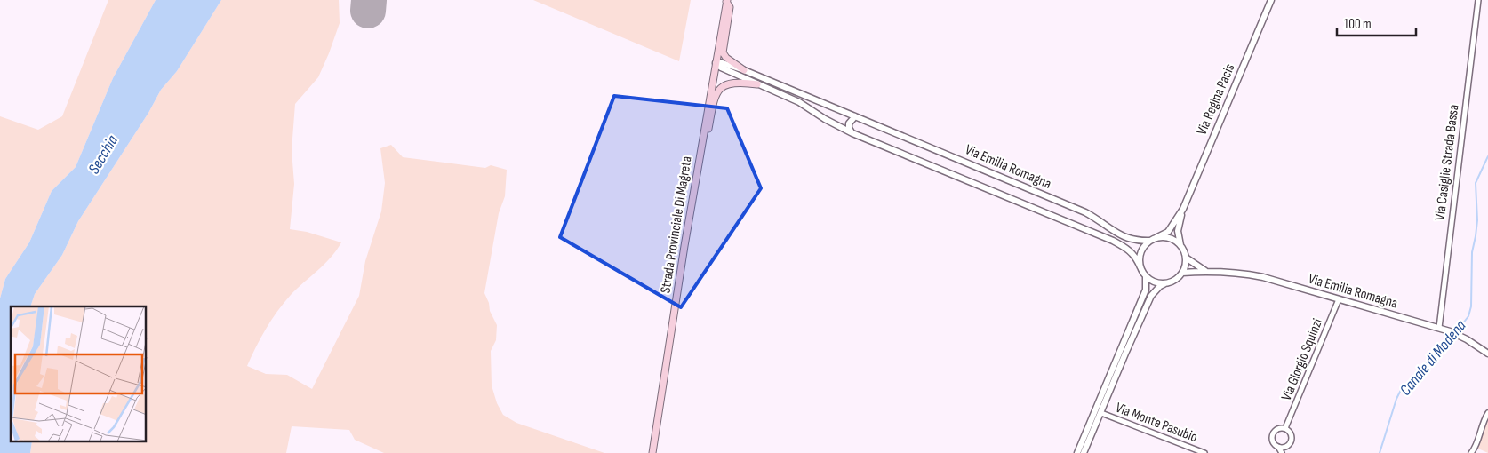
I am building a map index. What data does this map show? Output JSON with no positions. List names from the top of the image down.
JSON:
{
  "streets": {
    "main road": ["Strada Provinciale Di Magreta"],
    "street": [
      "Via Regina Pacis",
      "Via Casiglie Strada Bassa",
      "Via Emilia Romagna",
      "Via Giorgio Squinzi",
      "Via Monte Pasubio"
    ]
  },
  "crossings": [
    ["Via Regina Pacis", "Via Emilia Romagna"],
    ["Via Casiglie Strada Bassa", "Via Emilia Romagna"],
    ["Via Emilia Romagna", "Strada Provinciale Di Magreta"],
    ["Via Emilia Romagna", "Via Giorgio Squinzi"]
  ],
  "water": ["Secchia", "Canale di Modena"],
  "scale_bar": "100 m"
}
